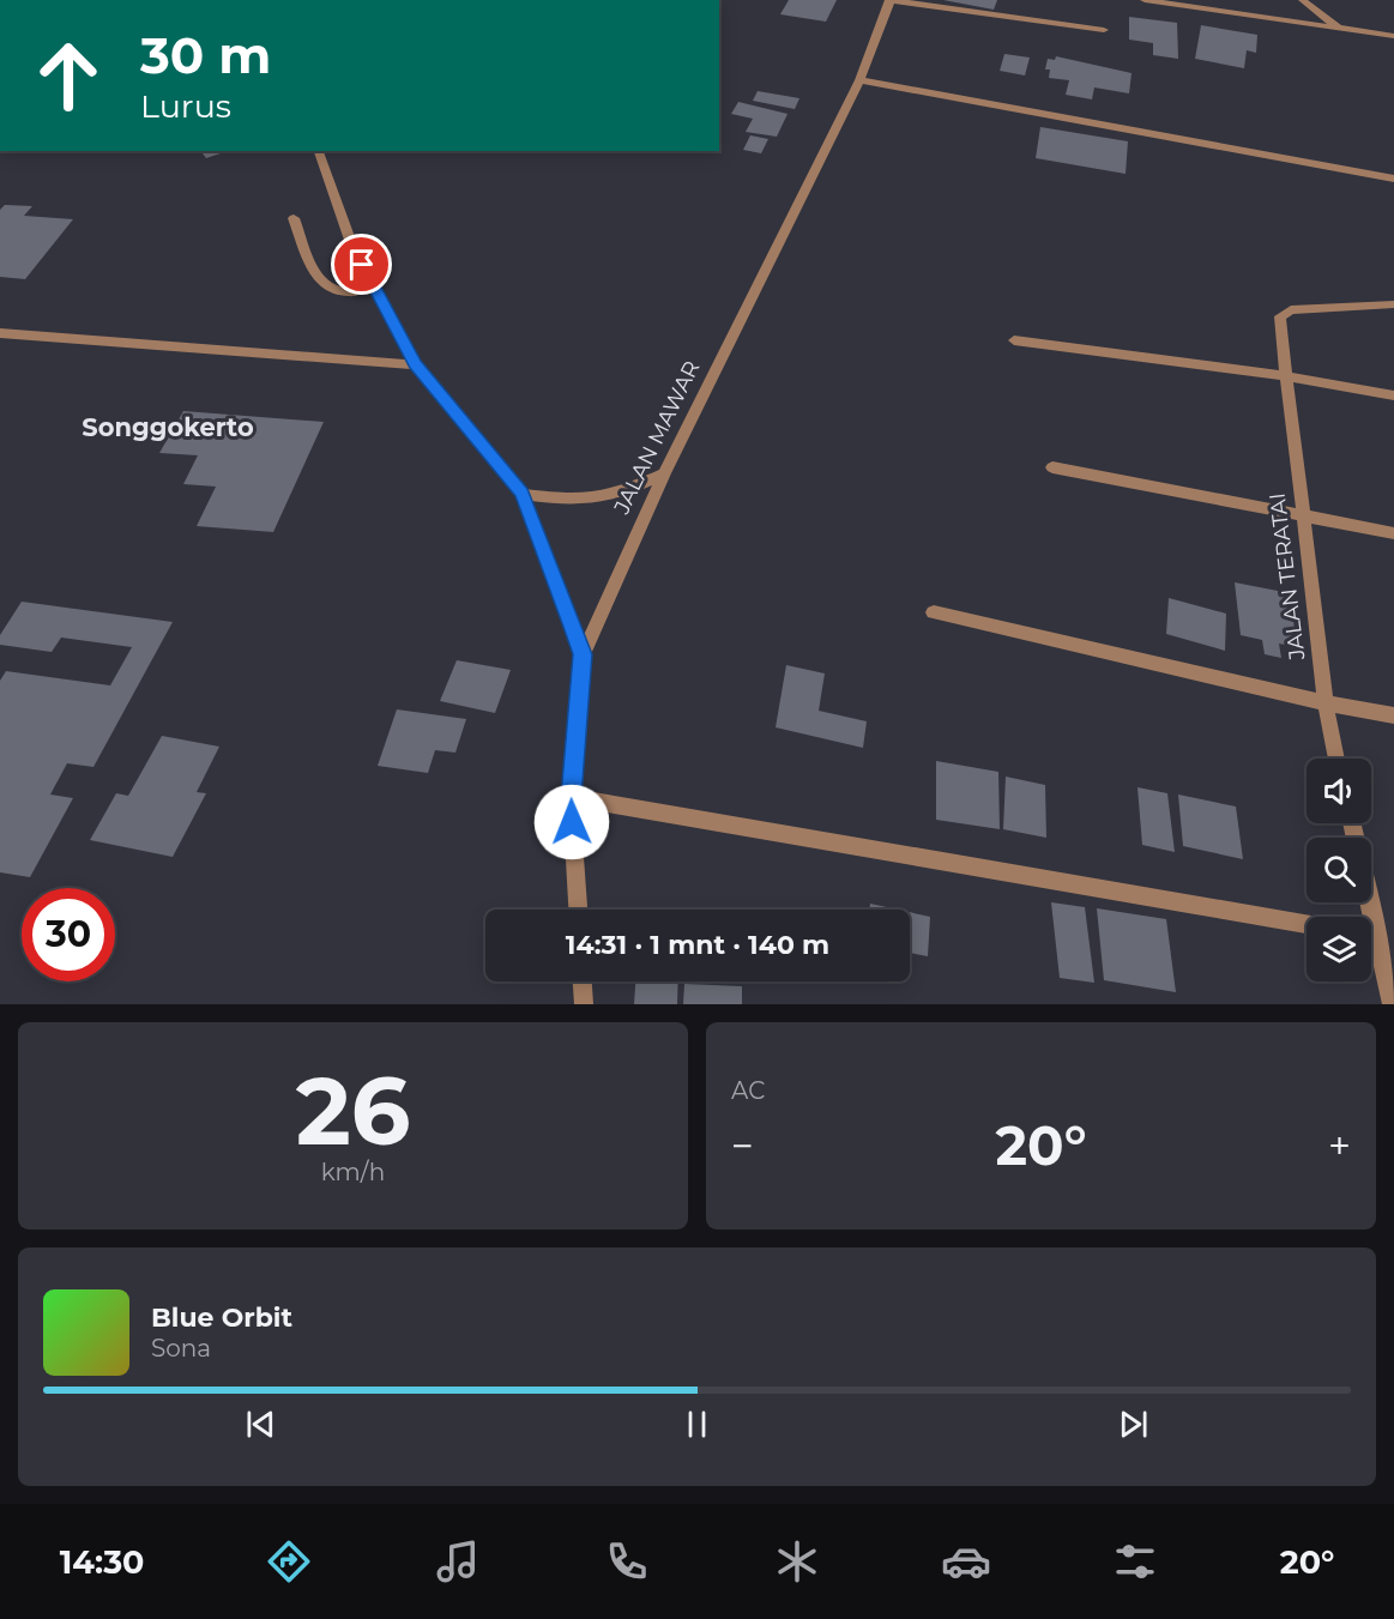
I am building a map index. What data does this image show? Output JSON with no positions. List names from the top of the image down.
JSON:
{
  "streets": {
    "street": ["JALAN MAWAR", "JALAN TERATAI"]
  },
  "districts": ["Songgokerto"],
  "page": {
    "turn": ["30 m", "Lurus"],
    "limit": "30",
    "trip": "14:31 · 1 mnt · 140 m",
    "tile": [
      ["26", "km/h"],
      "AC"
    ],
    "heat": ["−", "20°", "+"],
    "song": ["Blue Orbit", "Sona"],
    "tabs": ["14:30", "20°"]
  }
}
